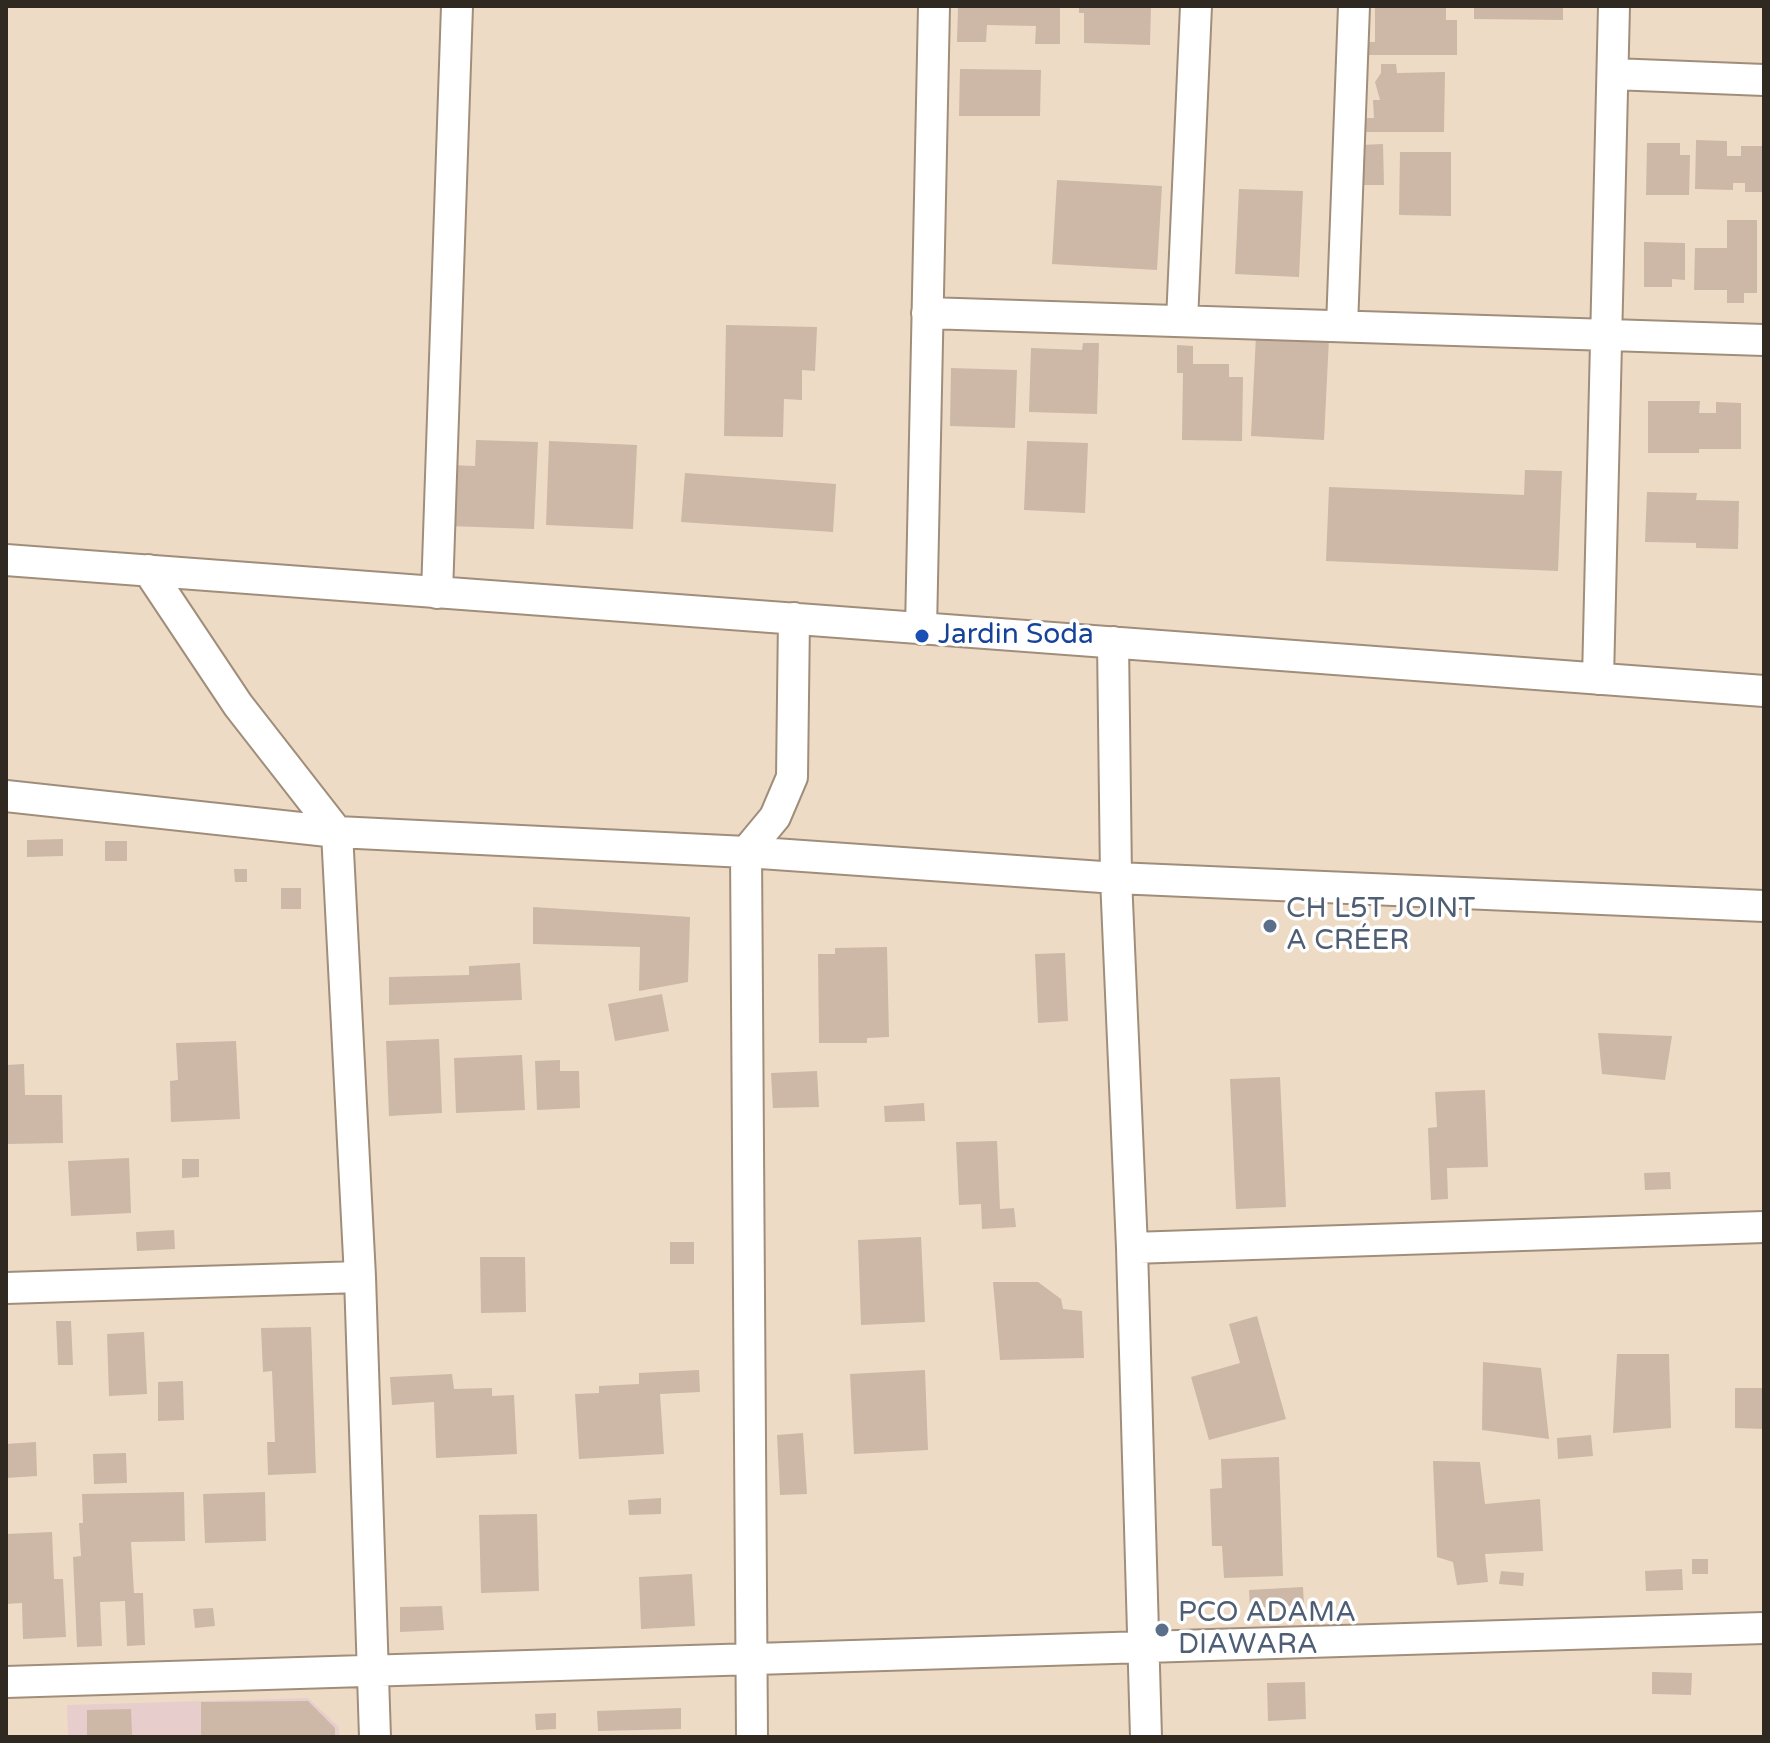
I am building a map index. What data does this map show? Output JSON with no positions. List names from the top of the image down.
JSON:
{
  "places": ["Jardin Soda", "CH L5T JOINT A CRÉER", "PCO ADAMA DIAWARA"]
}
